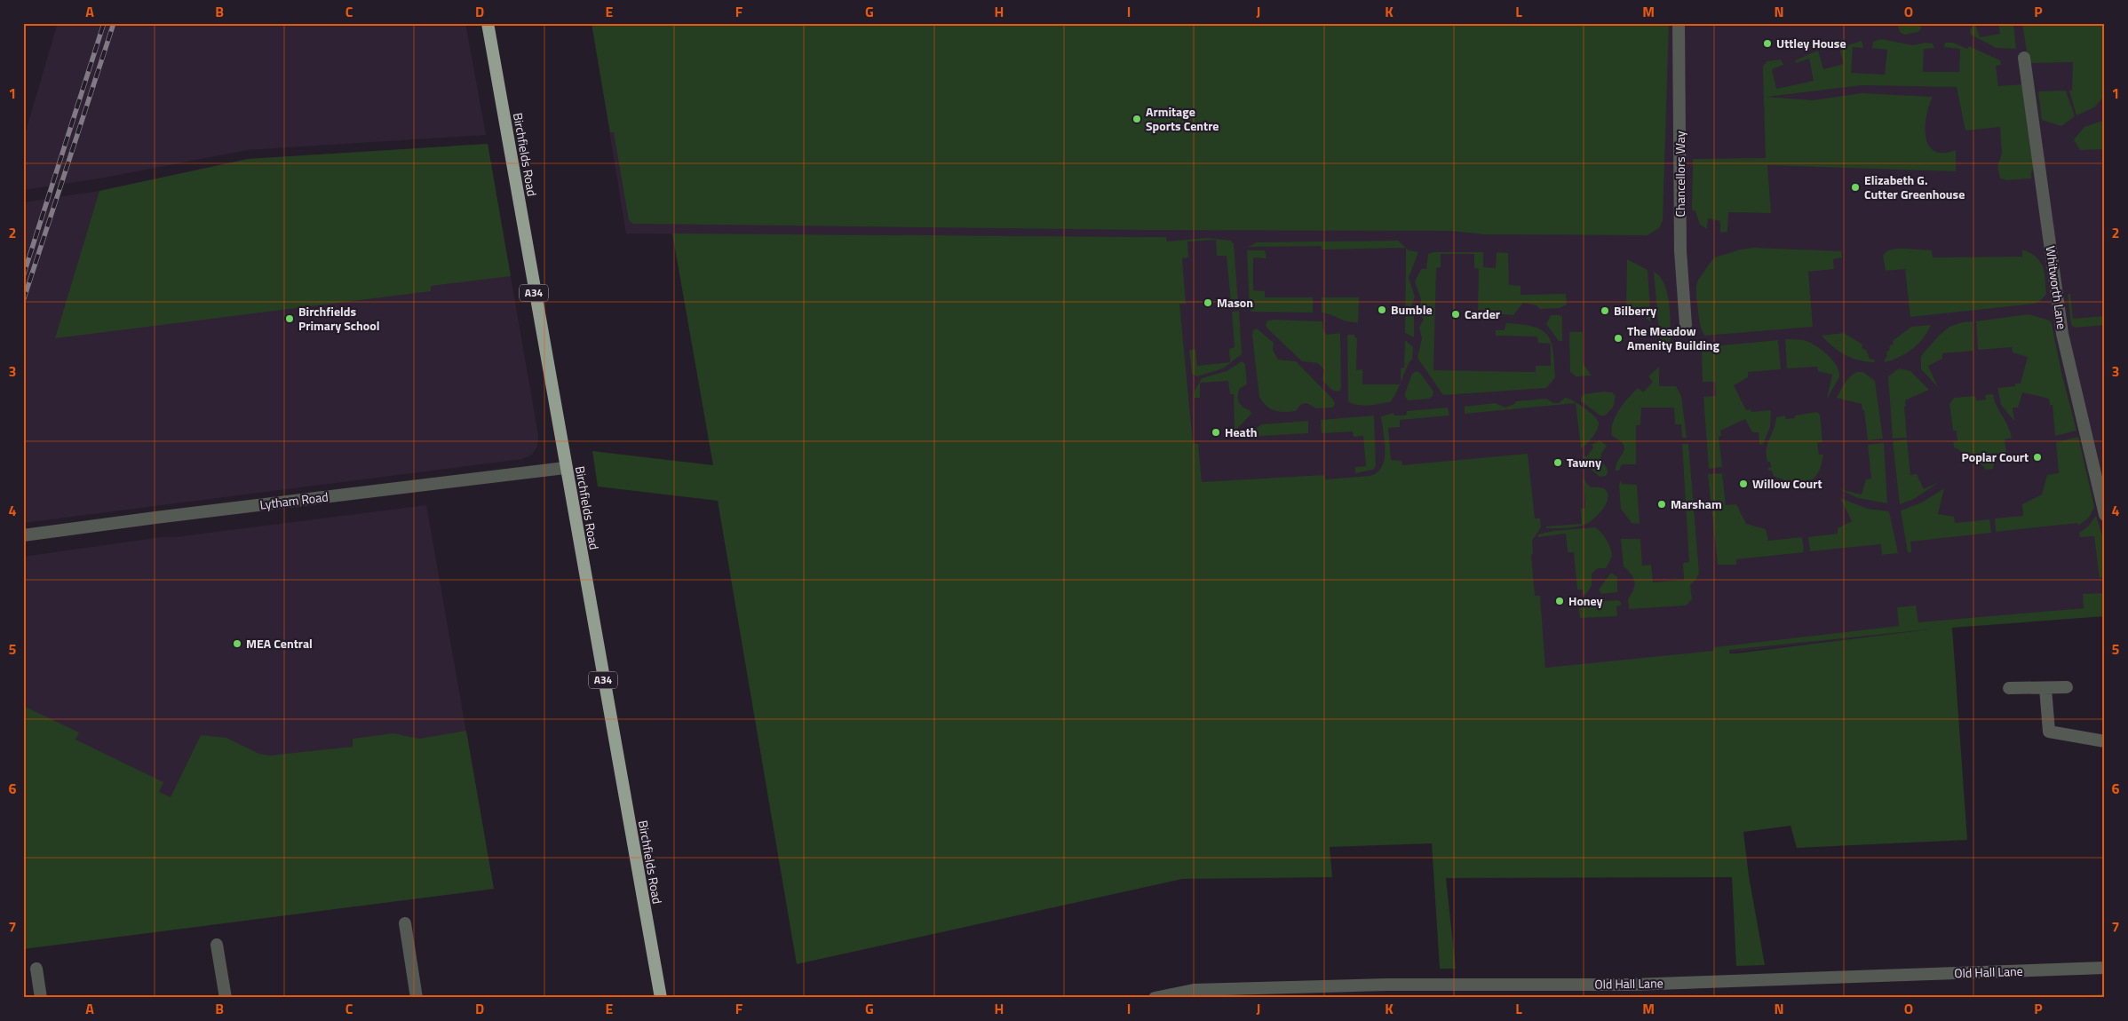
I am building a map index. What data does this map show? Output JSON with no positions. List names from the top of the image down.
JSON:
{
  "streets": {
    "highway": ["Birchfields Road", "A34"],
    "street": [
      "Chancellors Way",
      "Whitworth Lane",
      "Lytham Road",
      "Old Hall Lane"
    ]
  },
  "crossings": [
    ["Birchfields Road", "Lytham Road"]
  ],
  "places": [
    "Uttley House",
    "Armitage Sports Centre",
    "Elizabeth G. Cutter Greenhouse",
    "Mason",
    "Bumble",
    "Bilberry",
    "Carder",
    "Birchfields Primary School",
    "The Meadow Amenity Building",
    "Heath",
    "Poplar Court",
    "Tawny",
    "Willow Court",
    "Marsham",
    "Honey",
    "MEA Central"
  ],
  "grid": {
    "columns": [
      "A",
      "B",
      "C",
      "D",
      "E",
      "F",
      "G",
      "H",
      "I",
      "J",
      "K",
      "L",
      "M",
      "N",
      "O",
      "P"
    ],
    "rows": [
      "1",
      "2",
      "3",
      "4",
      "5",
      "6",
      "7"
    ]
  }
}
